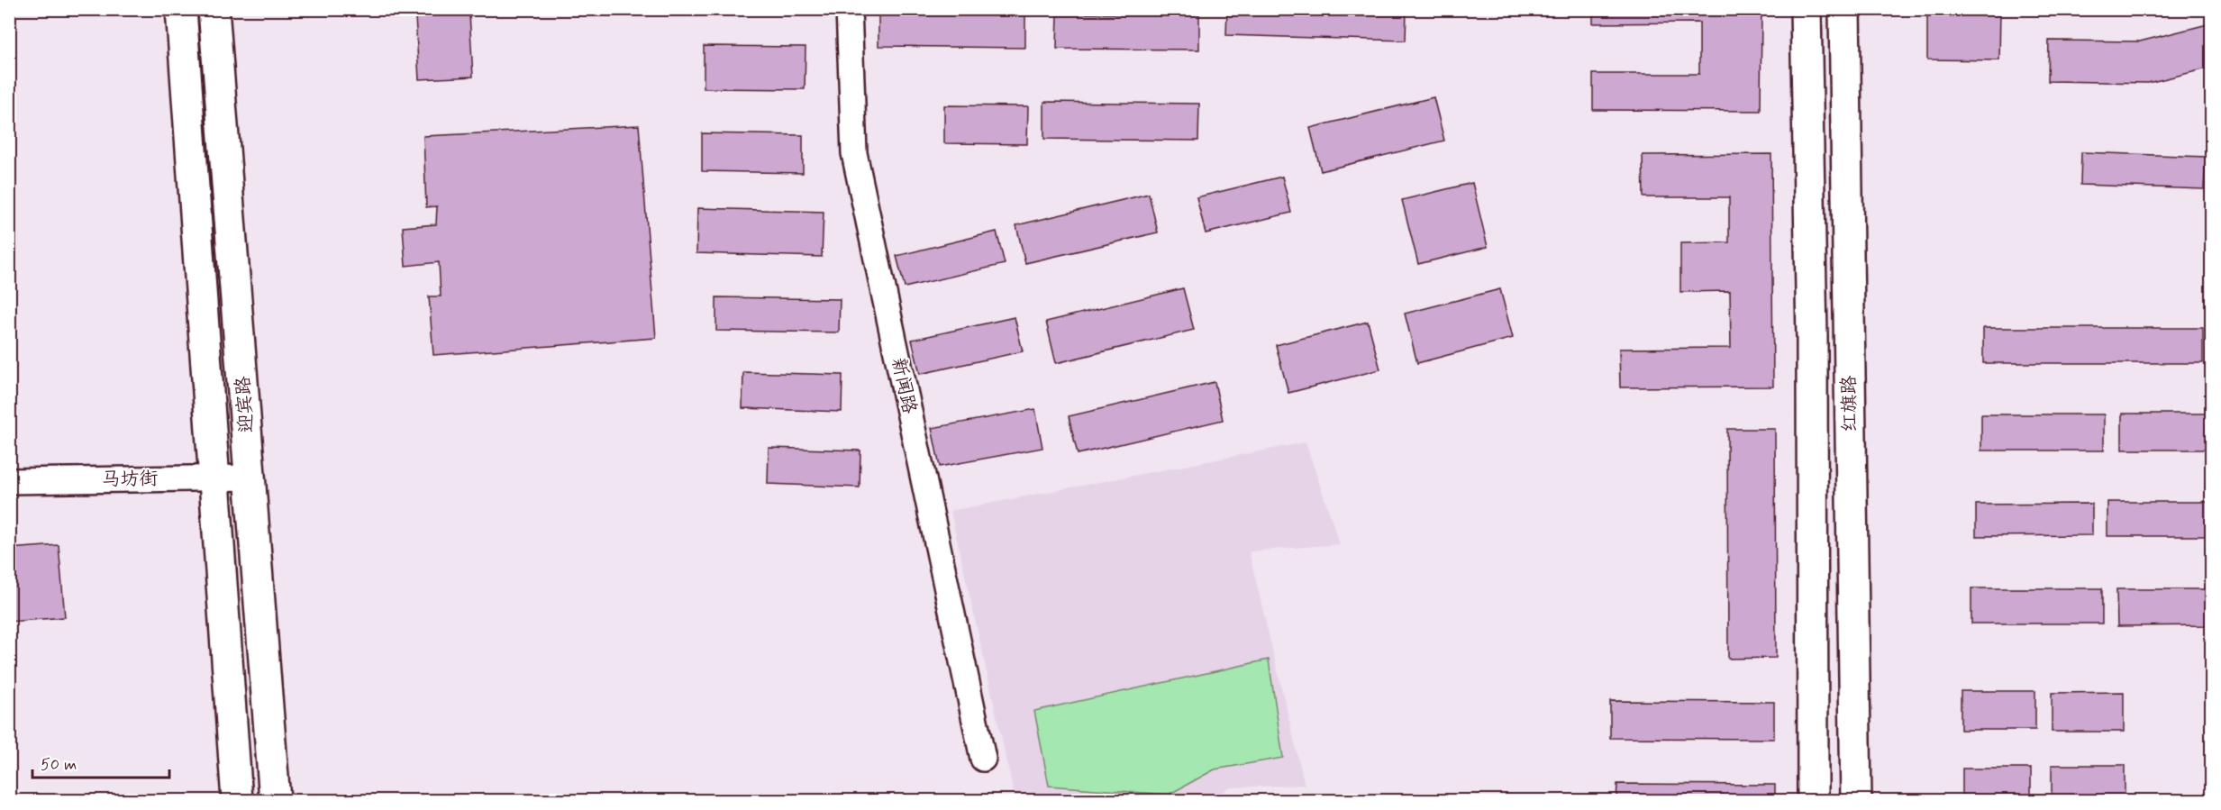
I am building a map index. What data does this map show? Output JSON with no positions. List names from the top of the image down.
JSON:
{
  "streets": {
    "main road": ["红旗路", "迎宾路"],
    "street": ["新闻路", "马坊街"]
  },
  "crossings": [
    ["迎宾路", "马坊街"]
  ],
  "scale_bar": "50 m"
}
